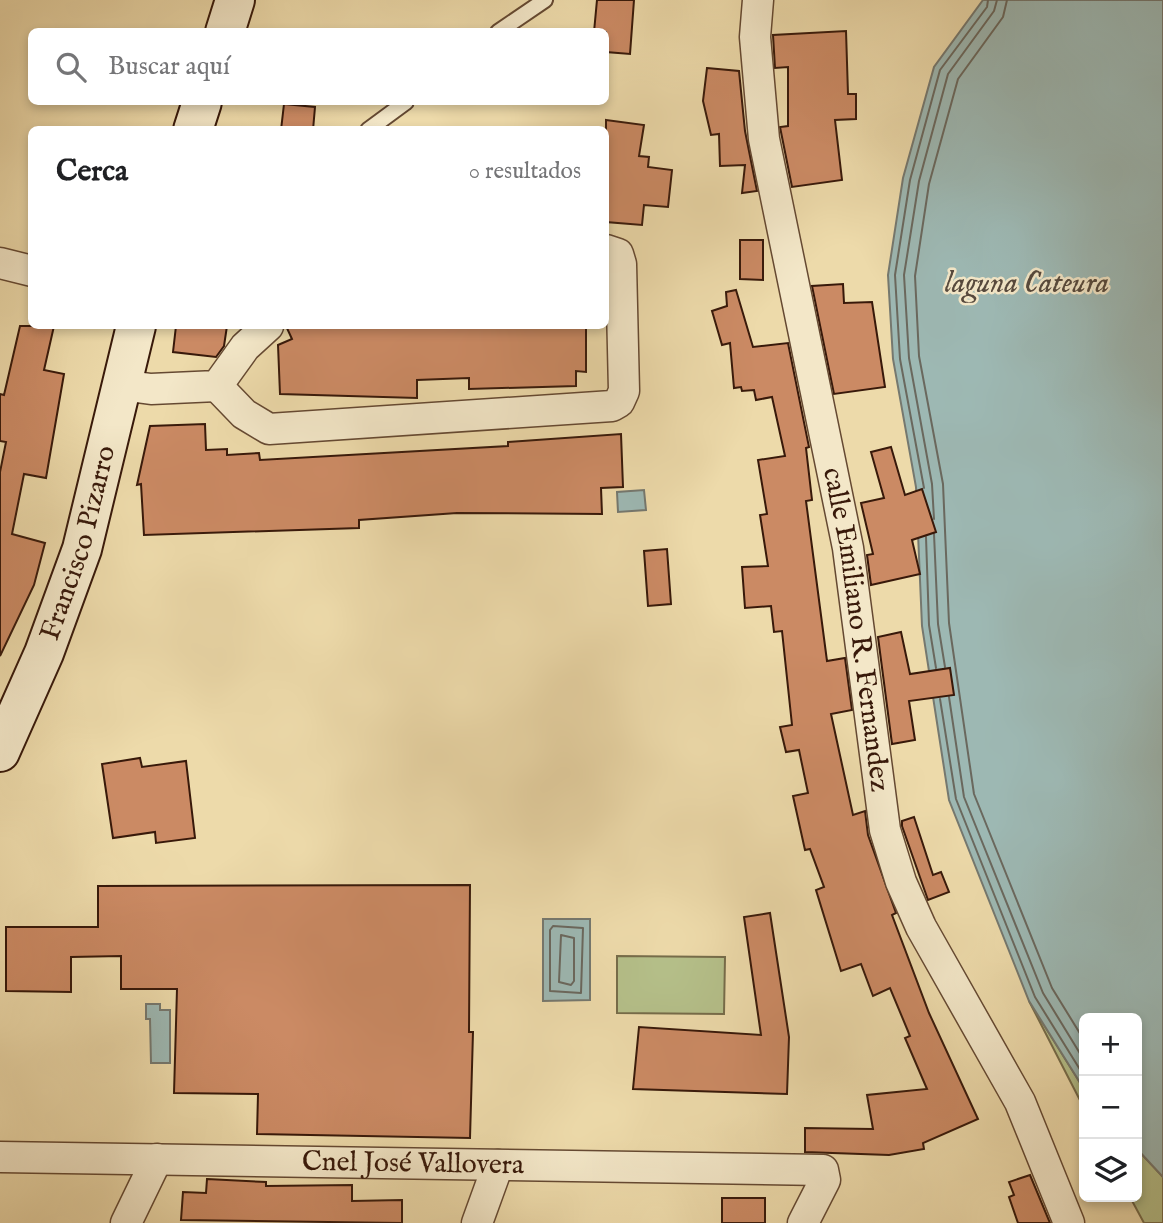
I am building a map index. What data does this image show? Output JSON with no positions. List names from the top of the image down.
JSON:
{
  "streets": {
    "street": ["Francisco Pizarro", "calle Emiliano R. Fernandez", "Cnel José Vallovera"]
  },
  "water": ["laguna Cateura"],
  "page": {
    "search": "Buscar aquí",
    "heading": ["Cerca", "0 resultados"],
    "map_buttons": ["+", "−"]
  }
}
